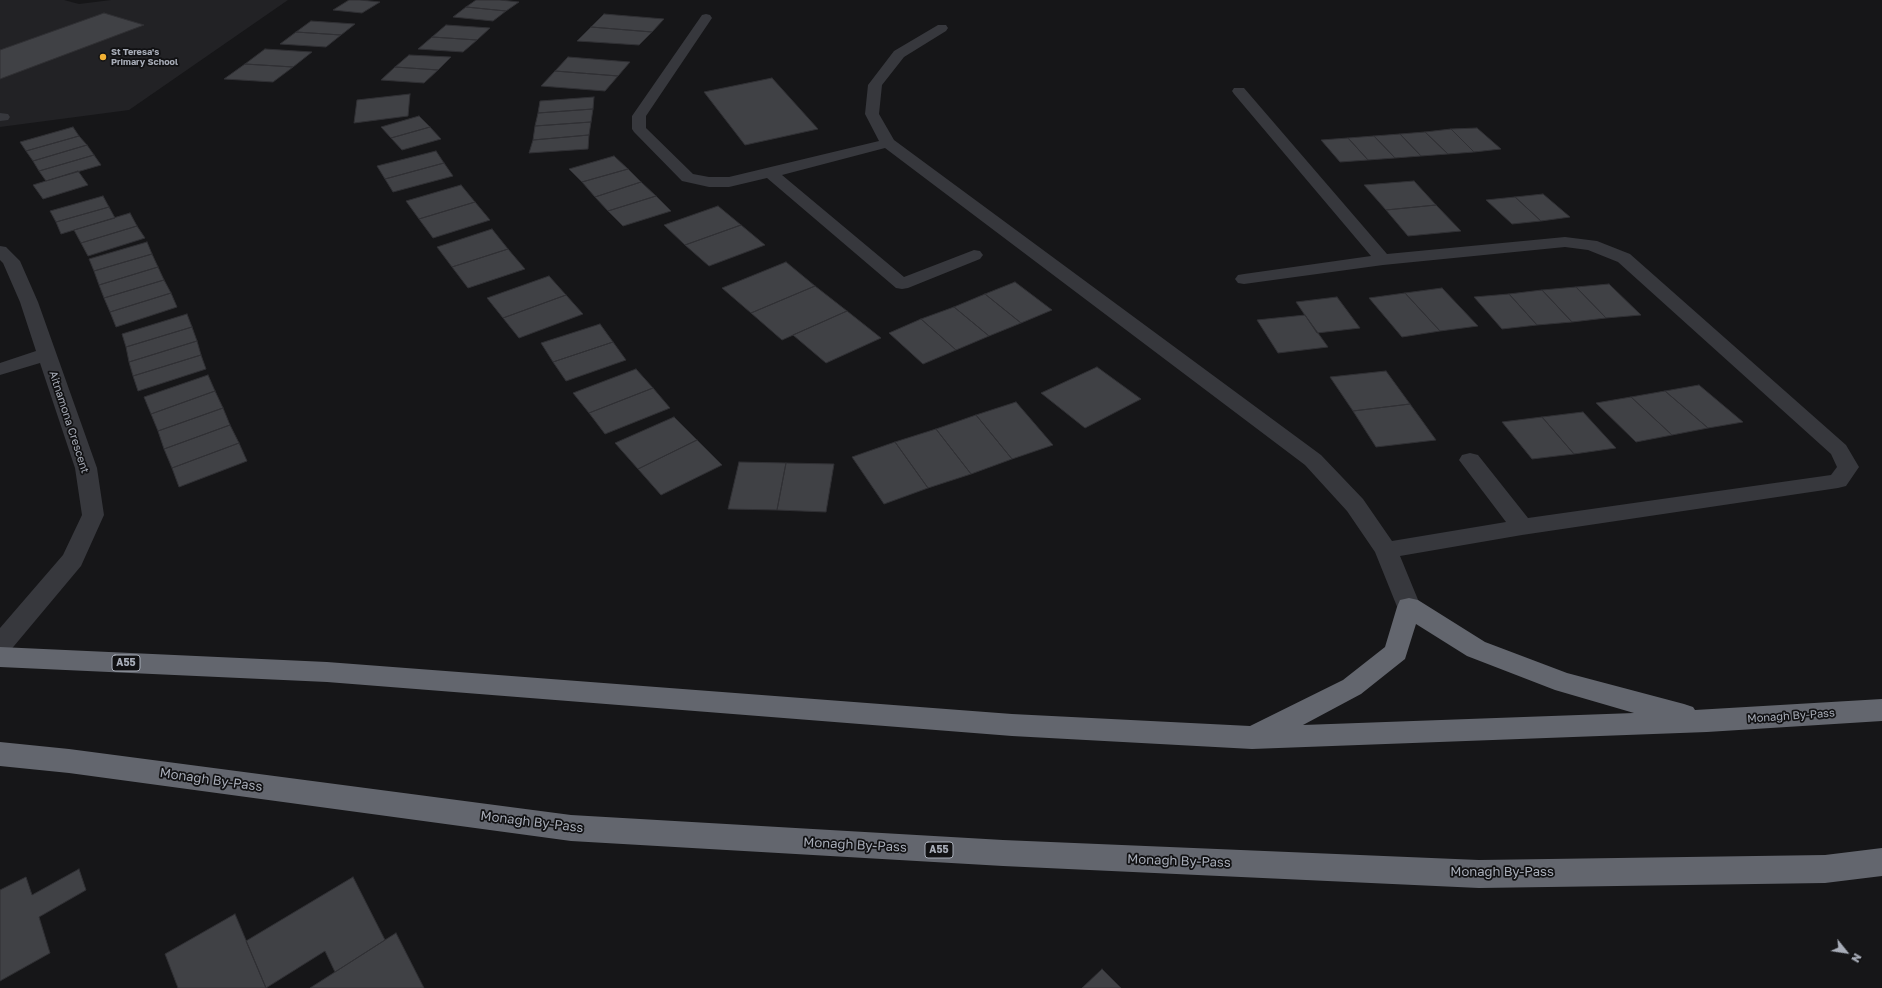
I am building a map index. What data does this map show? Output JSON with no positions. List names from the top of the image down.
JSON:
{
  "streets": {
    "highway": ["A55", "Monagh By-Pass"],
    "street": ["Aitnamona Crescent"]
  },
  "places": ["St Teresa's Primary School"],
  "north": "bottom right"
}
